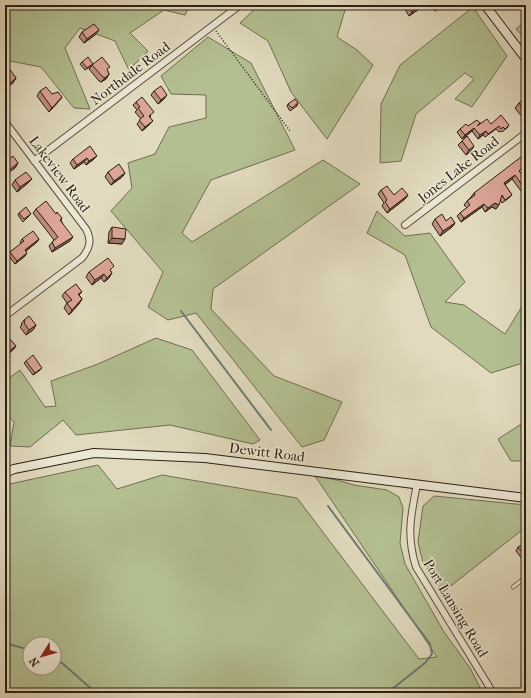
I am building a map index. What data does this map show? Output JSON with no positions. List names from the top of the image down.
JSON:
{
  "streets": {
    "street": [
      "Northdale Road",
      "Jones Lake Road",
      "Lakeview Road",
      "Dewitt Road",
      "Port Lansing Road"
    ]
  },
  "crossings": [
    ["Northdale Road", "Lakeview Road"],
    ["Dewitt Road", "Port Lansing Road"]
  ],
  "north": "bottom left"
}
